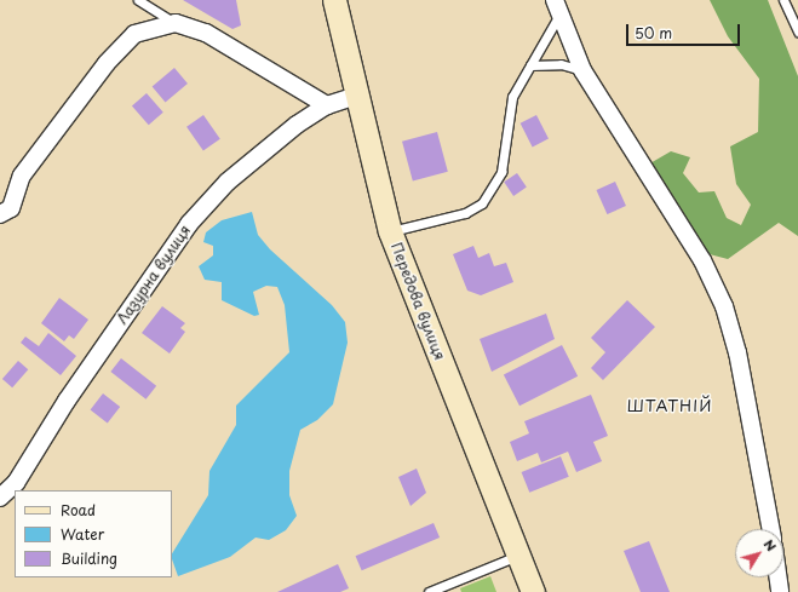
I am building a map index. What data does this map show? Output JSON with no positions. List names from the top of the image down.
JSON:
{
  "streets": {
    "street": ["Лазурна вулиця", "Передова вулиця"]
  },
  "crossings": [
    ["Лазурна вулиця", "Передова вулиця"]
  ],
  "districts": ["ШТАТНІЙ"],
  "legend": ["Road", "Water", "Building"],
  "scale_bar": "50 m",
  "north": "top right"
}
